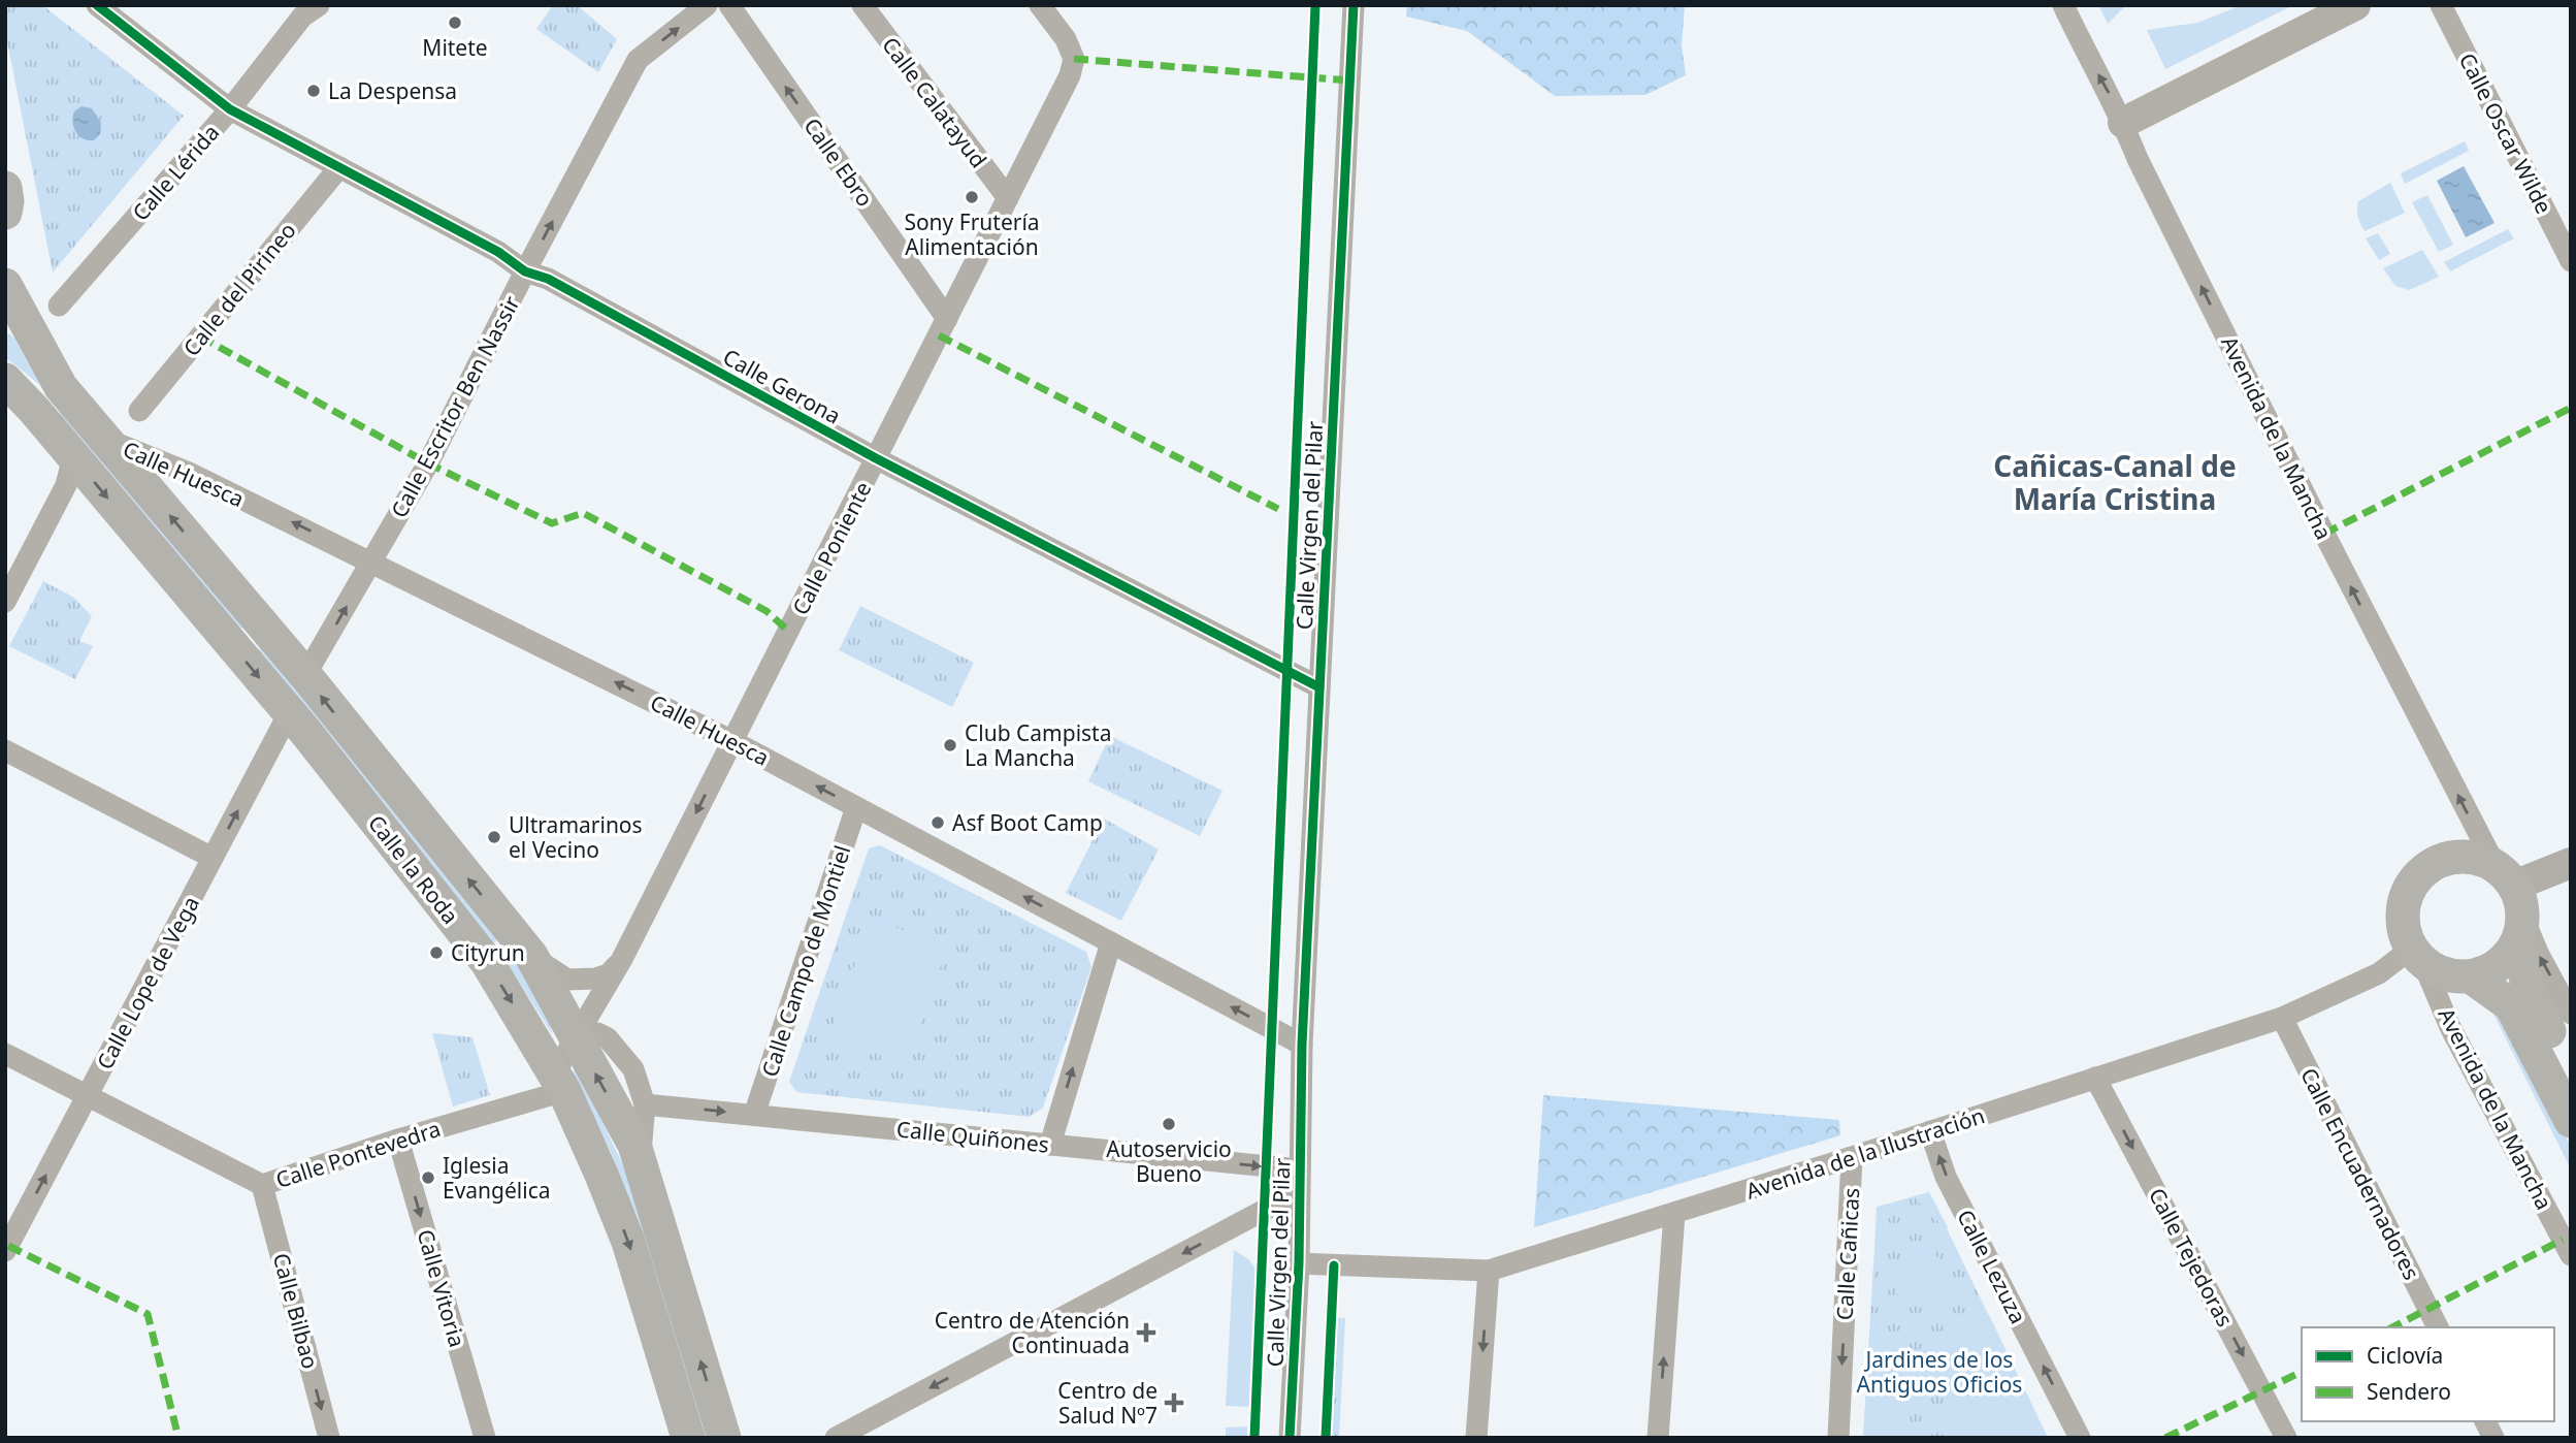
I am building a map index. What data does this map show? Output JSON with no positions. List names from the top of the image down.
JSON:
{
  "streets": {
    "main road": ["Avenida de la Mancha", "Calle la Roda"],
    "street": [
      "Calle Calatayud",
      "Calle Oscar Wilde",
      "Calle Ebro",
      "Calle Lérida",
      "Calle del Pirineo",
      "Calle Gerona",
      "Calle Escritor Ben Nassir",
      "Calle Huesca",
      "Calle Virgen del Pilar",
      "Calle Poniente",
      "Calle Campo de Montiel",
      "Calle Lope de Vega",
      "Calle Quiñones",
      "Avenida de la Ilustración",
      "Calle Pontevedra",
      "Calle Encuadernadores",
      "Calle Cañicas",
      "Calle Tejedoras",
      "Calle Lezuza",
      "Calle Vitoria",
      "Calle Bilbao"
    ]
  },
  "crossings": [
    ["Calle Calatayud", "Calle Poniente"],
    ["Calle Ebro", "Calle Poniente"],
    ["Calle Lérida", "Calle Gerona"],
    ["Calle del Pirineo", "Calle Gerona"],
    ["Calle Gerona", "Calle Escritor Ben Nassir"],
    ["Calle Gerona", "Calle Virgen del Pilar"],
    ["Calle Gerona", "Calle Poniente"],
    ["Calle Escritor Ben Nassir", "Calle Huesca"],
    ["Calle Escritor Ben Nassir", "Calle la Roda"],
    ["Avenida de la Mancha", "Avenida de la Ilustración"],
    ["Calle Huesca", "Calle Virgen del Pilar"],
    ["Calle Huesca", "Calle Poniente"],
    ["Calle Huesca", "Calle la Roda"],
    ["Calle Huesca", "Calle Campo de Montiel"],
    ["Calle Virgen del Pilar", "Calle Quiñones"],
    ["Calle Virgen del Pilar", "Avenida de la Ilustración"],
    ["Calle Poniente", "Calle la Roda"],
    ["Calle Poniente", "Calle Pontevedra"],
    ["Calle la Roda", "Calle Lope de Vega"],
    ["Calle la Roda", "Calle Pontevedra"],
    ["Calle Campo de Montiel", "Calle Quiñones"],
    ["Calle Lope de Vega", "Calle Pontevedra"],
    ["Avenida de la Ilustración", "Calle Encuadernadores"],
    ["Avenida de la Ilustración", "Calle Cañicas"],
    ["Avenida de la Ilustración", "Calle Tejedoras"],
    ["Avenida de la Ilustración", "Calle Lezuza"],
    ["Calle Pontevedra", "Calle Vitoria"],
    ["Calle Pontevedra", "Calle Bilbao"]
  ],
  "one_way": [
    "Calle Ebro",
    "Calle Escritor Ben Nassir",
    "Avenida de la Mancha",
    "Calle Huesca",
    "Calle Lope de Vega",
    "Calle Quiñones",
    "Calle Tejedoras",
    "Calle Lezuza",
    "Calle Vitoria",
    "Calle Bilbao"
  ],
  "districts": ["Cañicas-Canal de María Cristina"],
  "parks": ["Jardines de los Antiguos Oficios"],
  "places": {
    "other": [
      "Mitete",
      "La Despensa",
      "Sony Frutería Alimentación",
      "Club Campista La Mancha",
      "Asf Boot Camp",
      "Ultramarinos el Vecino",
      "Cityrun",
      "Autoservicio Bueno",
      "Iglesia Evangélica"
    ],
    "health": ["Centro de Atención Continuada", "Centro de Salud Nº7"]
  },
  "legend": ["Ciclovía", "Sendero"]
}
